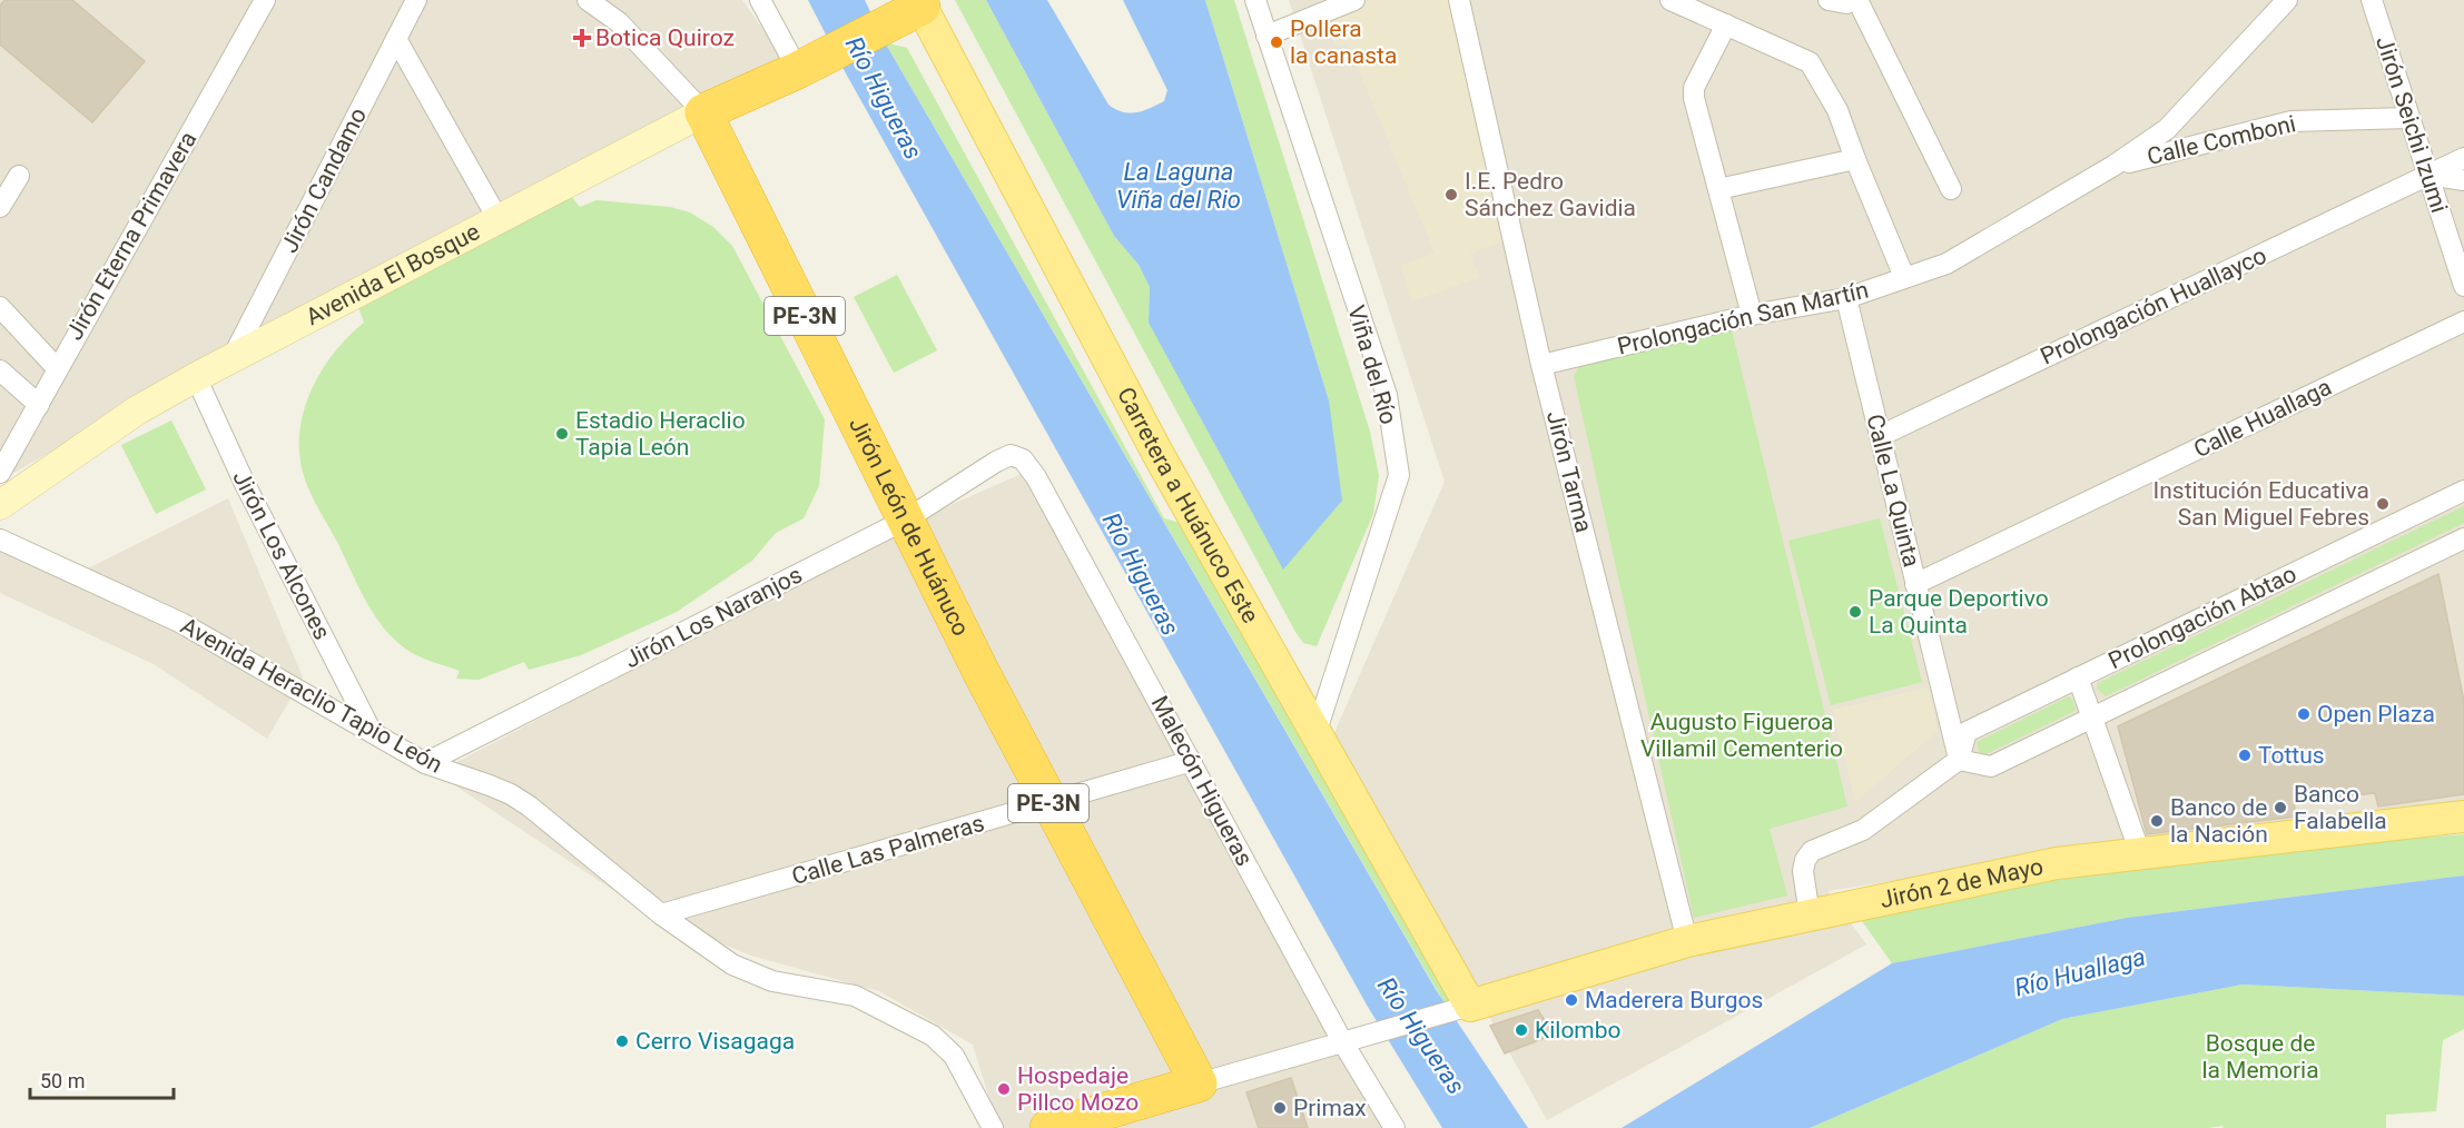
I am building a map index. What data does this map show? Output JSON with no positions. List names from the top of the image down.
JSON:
{
  "streets": {
    "highway": ["Avenida El Bosque", "PE-3N", "Jirón León de Huánuco"],
    "main road": ["Carretera a Huánuco Este", "Jirón 2 de Mayo"],
    "street": [
      "Jirón Seichi Izumi",
      "Calle Comboni",
      "Jirón Candamo",
      "Jirón Eterna Primavera",
      "Prolongación Huallayco",
      "Prolongación San Martín",
      "Viña del Río",
      "Calle Huallaga",
      "Jirón Tarma",
      "Calle La Quinta",
      "Jirón Los Alcones",
      "Jirón Los Naranjos",
      "Prolongación Abtao",
      "Avenida Heraclio Tapio León",
      "Malecón Higueras",
      "Calle Las Palmeras"
    ]
  },
  "crossings": [
    ["Jirón Seichi Izumi", "Calle Comboni"],
    ["Jirón Seichi Izumi", "Prolongación Huallayco"],
    ["Calle Comboni", "Prolongación San Martín"],
    ["Jirón Candamo", "Avenida El Bosque"],
    ["Avenida El Bosque", "Carretera a Huánuco Este"],
    ["Avenida El Bosque", "Jirón León de Huánuco"],
    ["Avenida El Bosque", "Jirón Los Alcones"],
    ["Prolongación Huallayco", "Calle La Quinta"],
    ["Prolongación San Martín", "Jirón Tarma"],
    ["Prolongación San Martín", "Calle La Quinta"],
    ["Viña del Río", "Carretera a Huánuco Este"],
    ["Calle Huallaga", "Calle La Quinta"],
    ["Jirón Tarma", "Jirón 2 de Mayo"],
    ["Calle La Quinta", "Prolongación Abtao"],
    ["Carretera a Huánuco Este", "Jirón 2 de Mayo"],
    ["Jirón León de Huánuco", "Jirón Los Naranjos"],
    ["Jirón León de Huánuco", "Calle Las Palmeras"],
    ["Jirón Los Alcones", "Avenida Heraclio Tapio León"],
    ["Jirón Los Naranjos", "Avenida Heraclio Tapio León"],
    ["Jirón Los Naranjos", "Malecón Higueras"],
    ["Avenida Heraclio Tapio León", "Calle Las Palmeras"],
    ["Malecón Higueras", "Calle Las Palmeras"]
  ],
  "water": ["Río Higueras", "La Laguna Viña del Rio", "Río Huallaga"],
  "parks": ["Augusto Figueroa Villamil Cementerio", "Bosque de la Memoria"],
  "places": {
    "health": ["Botica Quiroz"],
    "other": [
      "Pollera la canasta",
      "I.E. Pedro Sánchez Gavidia",
      "Estadio Heraclio Tapia León",
      "Institución Educativa San Miguel Febres",
      "Parque Deportivo La Quinta",
      "Open Plaza",
      "Tottus",
      "Banco Falabella",
      "Banco de la Nación",
      "Maderera Burgos",
      "Kilombo",
      "Cerro Visagaga",
      "Hospedaje Pillco Mozo",
      "Primax"
    ]
  },
  "scale_bar": "50 m"
}
